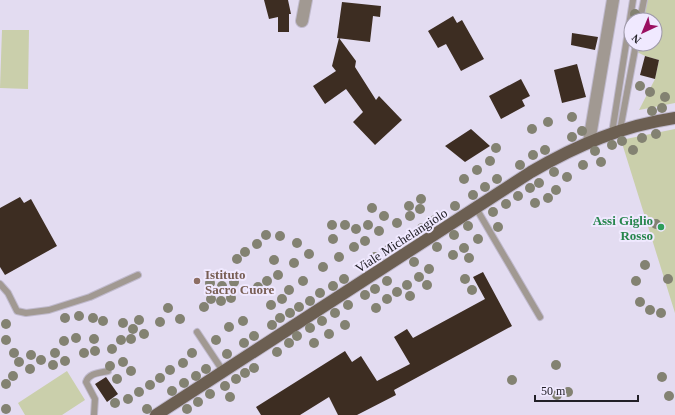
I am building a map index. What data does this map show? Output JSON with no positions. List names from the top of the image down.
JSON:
{
  "streets": {
    "main road": ["Viale Michelangiolo"]
  },
  "places": ["Assi Giglio Rosso", "Istituto Sacro Cuore"],
  "scale_bar": "50 m",
  "north": "bottom left"
}
